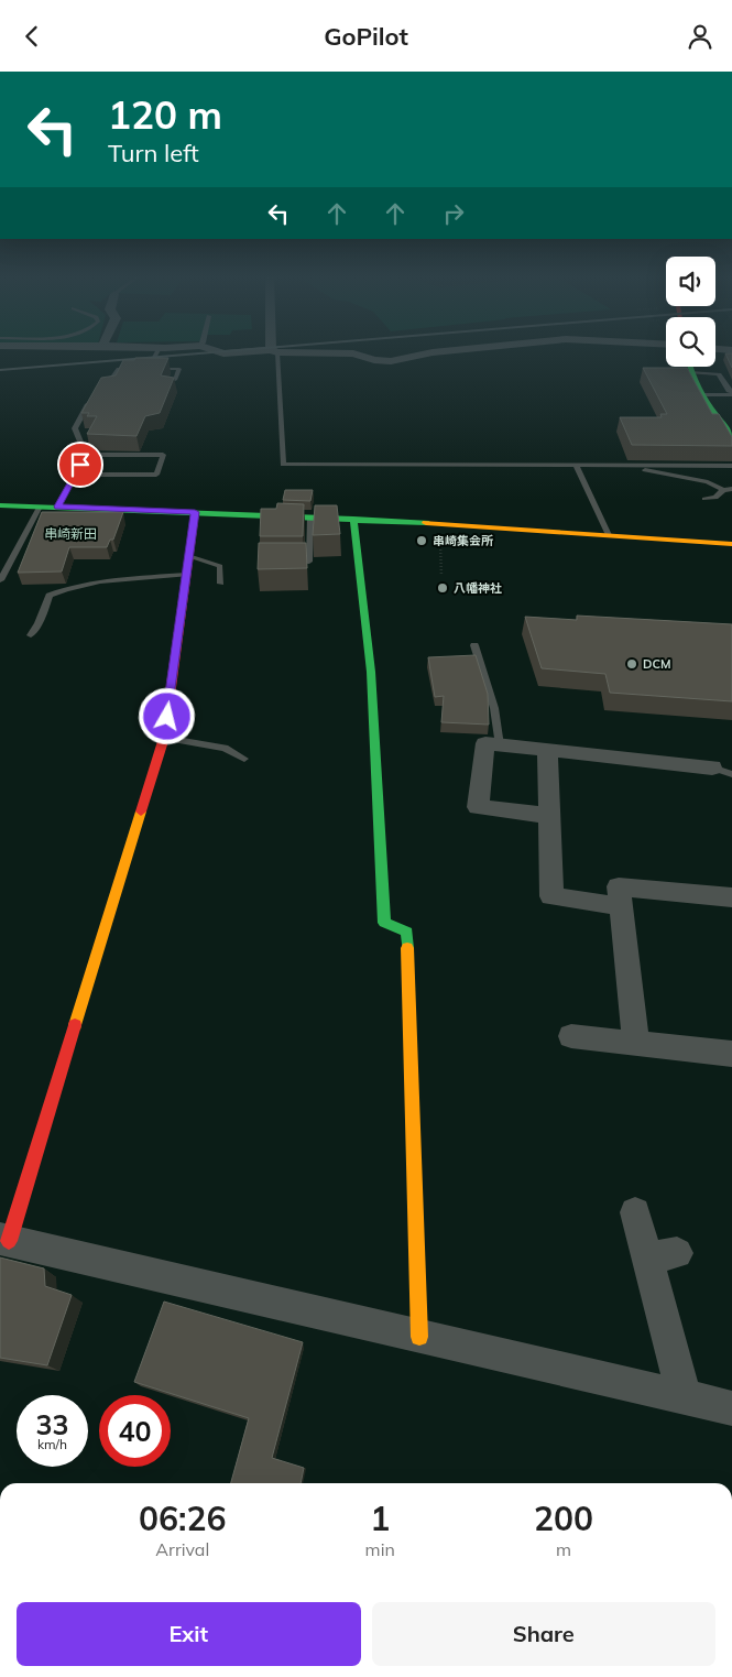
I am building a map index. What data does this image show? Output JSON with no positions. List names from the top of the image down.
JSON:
{
  "districts": ["串崎新田"],
  "places": ["串崎集会所", "八幡神社", "DCM"],
  "page": {
    "header": "GoPilot",
    "turn": ["120 m", "Turn left"],
    "speed": "33 km/h",
    "limit": "40",
    "eta": [
      "06:26",
      "Arrival",
      "1",
      "min",
      "200",
      "m"
    ],
    "buttons": ["Exit", "Share"]
  }
}
